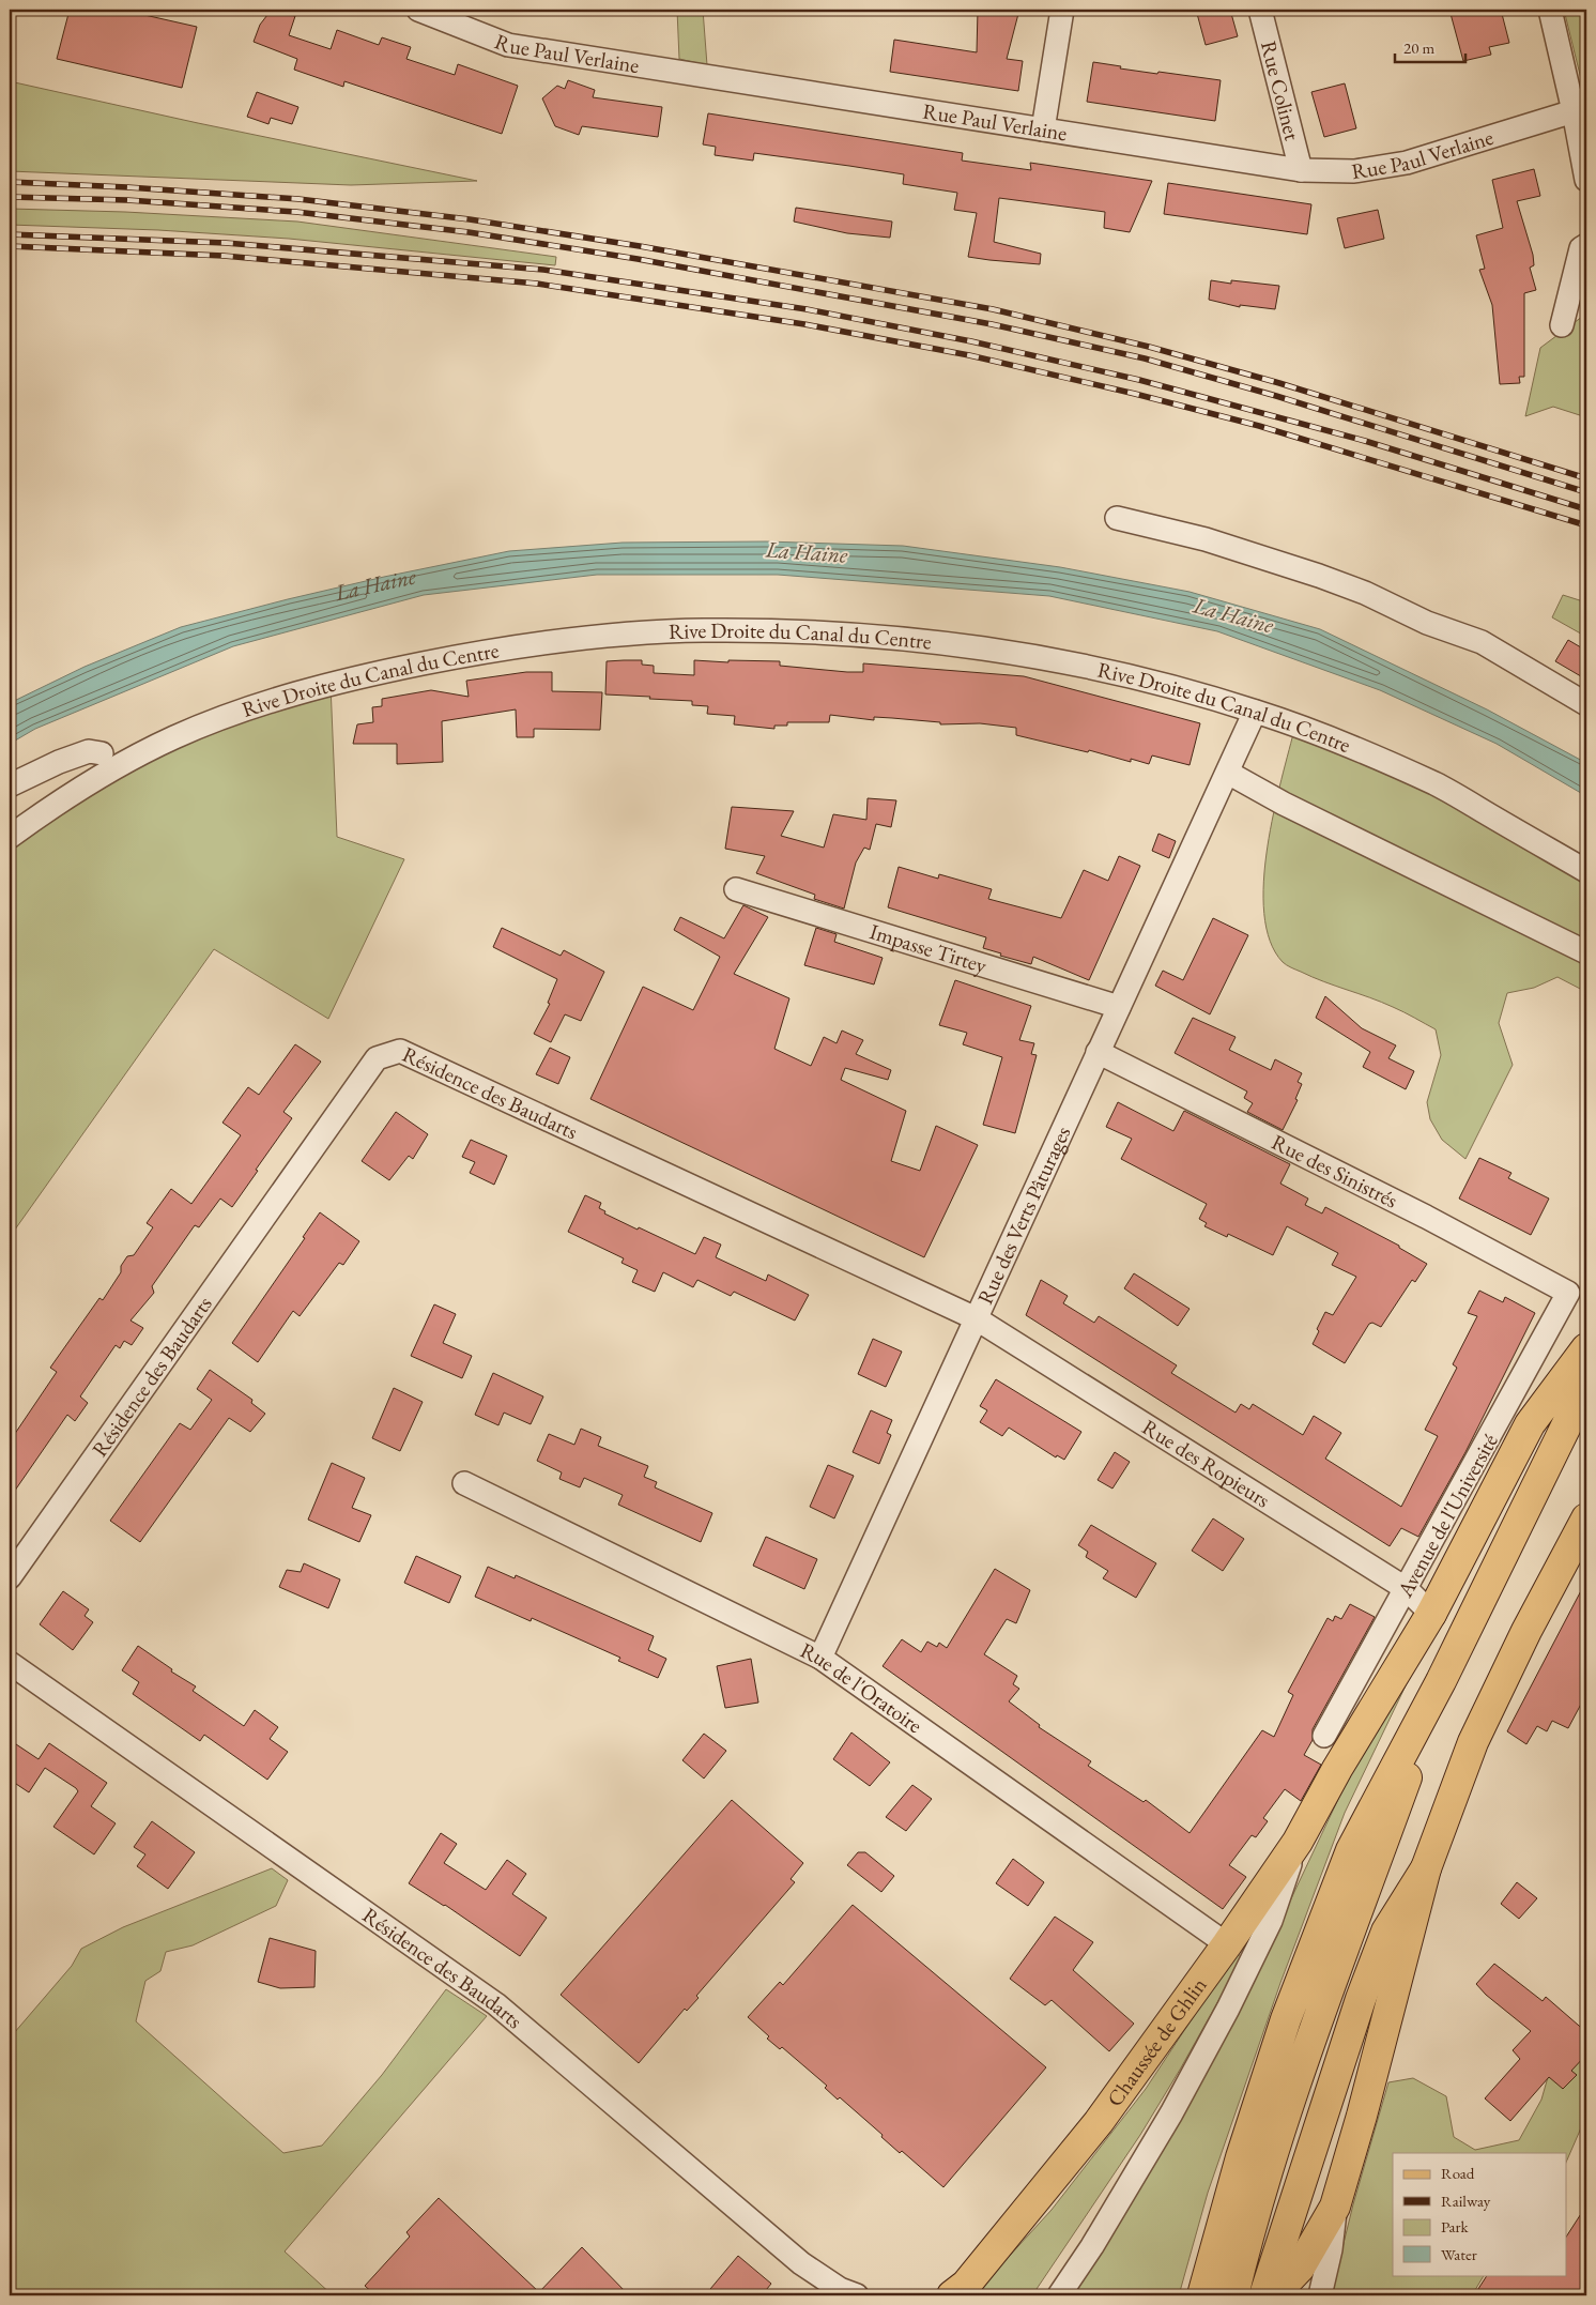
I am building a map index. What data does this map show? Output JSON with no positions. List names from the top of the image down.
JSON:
{
  "streets": {
    "main road": ["Chaussée de Ghlin"],
    "street": [
      "Rue Paul Verlaine",
      "Rue Colinet",
      "Rive Droite du Canal du Centre",
      "Impasse Tirtey",
      "Résidence des Baudarts",
      "Rue des Sinistrés",
      "Rue des Verts Pâturages",
      "Rue des Ropieurs",
      "Avenue de l'Université",
      "Rue de l'Oratoire"
    ]
  },
  "crossings": [
    ["Rue Paul Verlaine", "Rue Colinet"],
    ["Rive Droite du Canal du Centre", "Rue des Verts Pâturages"],
    ["Impasse Tirtey", "Rue des Verts Pâturages"],
    ["Résidence des Baudarts", "Rue des Verts Pâturages"],
    ["Résidence des Baudarts", "Rue des Ropieurs"],
    ["Rue des Sinistrés", "Rue des Verts Pâturages"],
    ["Rue des Sinistrés", "Avenue de l'Université"],
    ["Rue des Verts Pâturages", "Rue des Ropieurs"],
    ["Rue des Verts Pâturages", "Rue de l'Oratoire"],
    ["Rue des Ropieurs", "Avenue de l'Université"],
    ["Rue des Ropieurs", "Chaussée de Ghlin"],
    ["Rue de l'Oratoire", "Chaussée de Ghlin"]
  ],
  "water": ["La Haine"],
  "legend": [
    "Road",
    "Railway",
    "Park",
    "Water"
  ],
  "scale_bar": "20 m"
}
